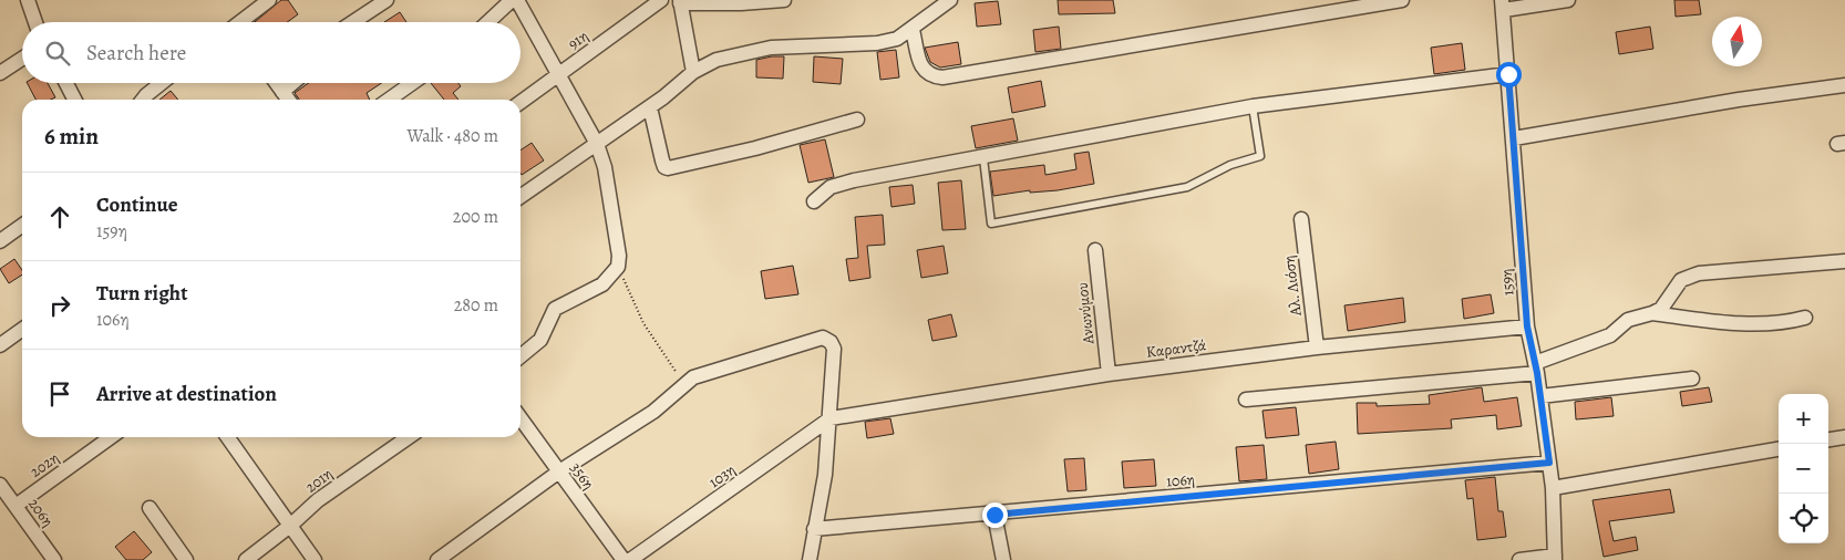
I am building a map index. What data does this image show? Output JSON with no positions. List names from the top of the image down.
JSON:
{
  "streets": {
    "street": [
      "91η",
      "159η",
      "Αλ. Λιόση",
      "Ανωνύμου",
      "Καραντζά",
      "202η",
      "356η",
      "103η",
      "201η",
      "106η",
      "206η"
    ]
  },
  "crossings": [
    ["159η", "Καραντζά"],
    ["159η", "106η"],
    ["Αλ. Λιόση", "Καραντζά"],
    ["Ανωνύμου", "Καραντζά"],
    ["Καραντζά", "103η"],
    ["202η", "206η"]
  ],
  "north": "top",
  "page": {
    "search": "Search here",
    "heading": ["6 min", "Walk · 480 m"],
    "list": [
      ["Continue", "159η", "200 m"],
      ["Turn right", "106η", "280 m"],
      "Arrive at destination"
    ],
    "map_buttons": ["+", "−"]
  }
}
